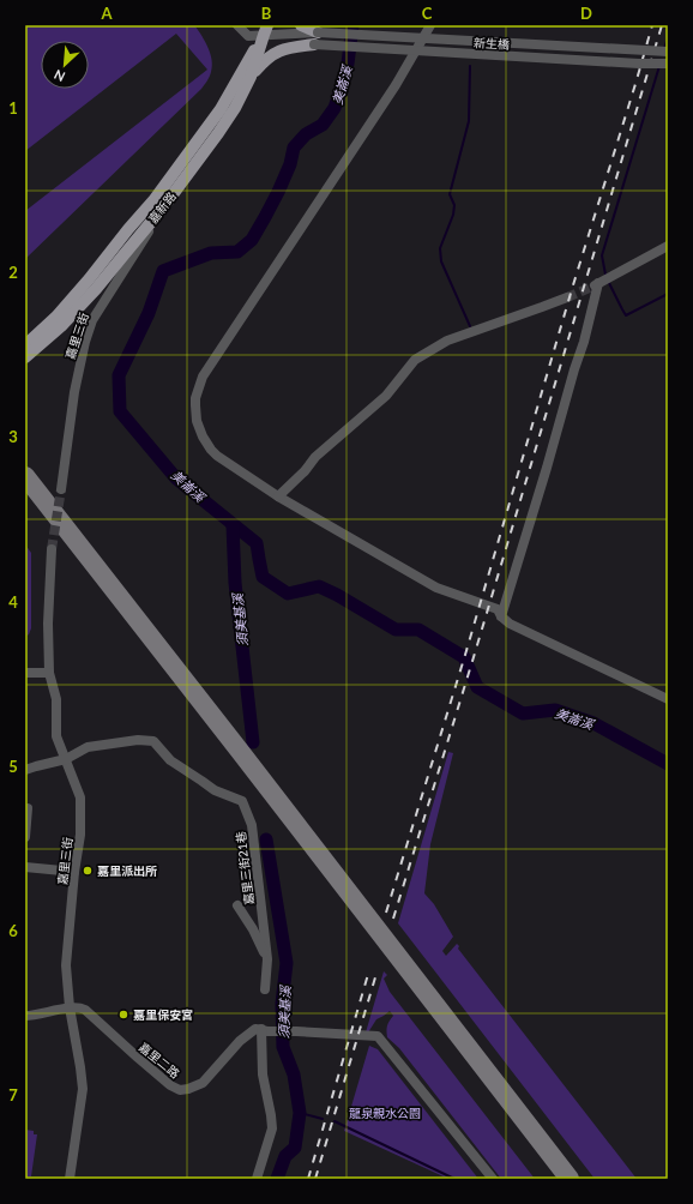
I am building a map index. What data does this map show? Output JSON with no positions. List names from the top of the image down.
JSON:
{
  "streets": {
    "main road": ["嘉新路"],
    "street": [
      "新生橋",
      "嘉里三街",
      "嘉里三街21巷",
      "嘉里二路"
    ]
  },
  "crossings": [
    ["新生橋", "嘉新路"],
    ["嘉新路", "嘉里三街"],
    ["嘉里三街", "嘉里三街21巷"],
    ["嘉里三街", "嘉里二路"]
  ],
  "water": ["美崙溪", "須美基溪"],
  "parks": ["龍泉親水公園"],
  "places": ["嘉里派出所", "嘉里保安宮"],
  "north": "bottom left",
  "grid": {
    "columns": [
      "A",
      "B",
      "C",
      "D"
    ],
    "rows": [
      "1",
      "2",
      "3",
      "4",
      "5",
      "6",
      "7"
    ]
  }
}
